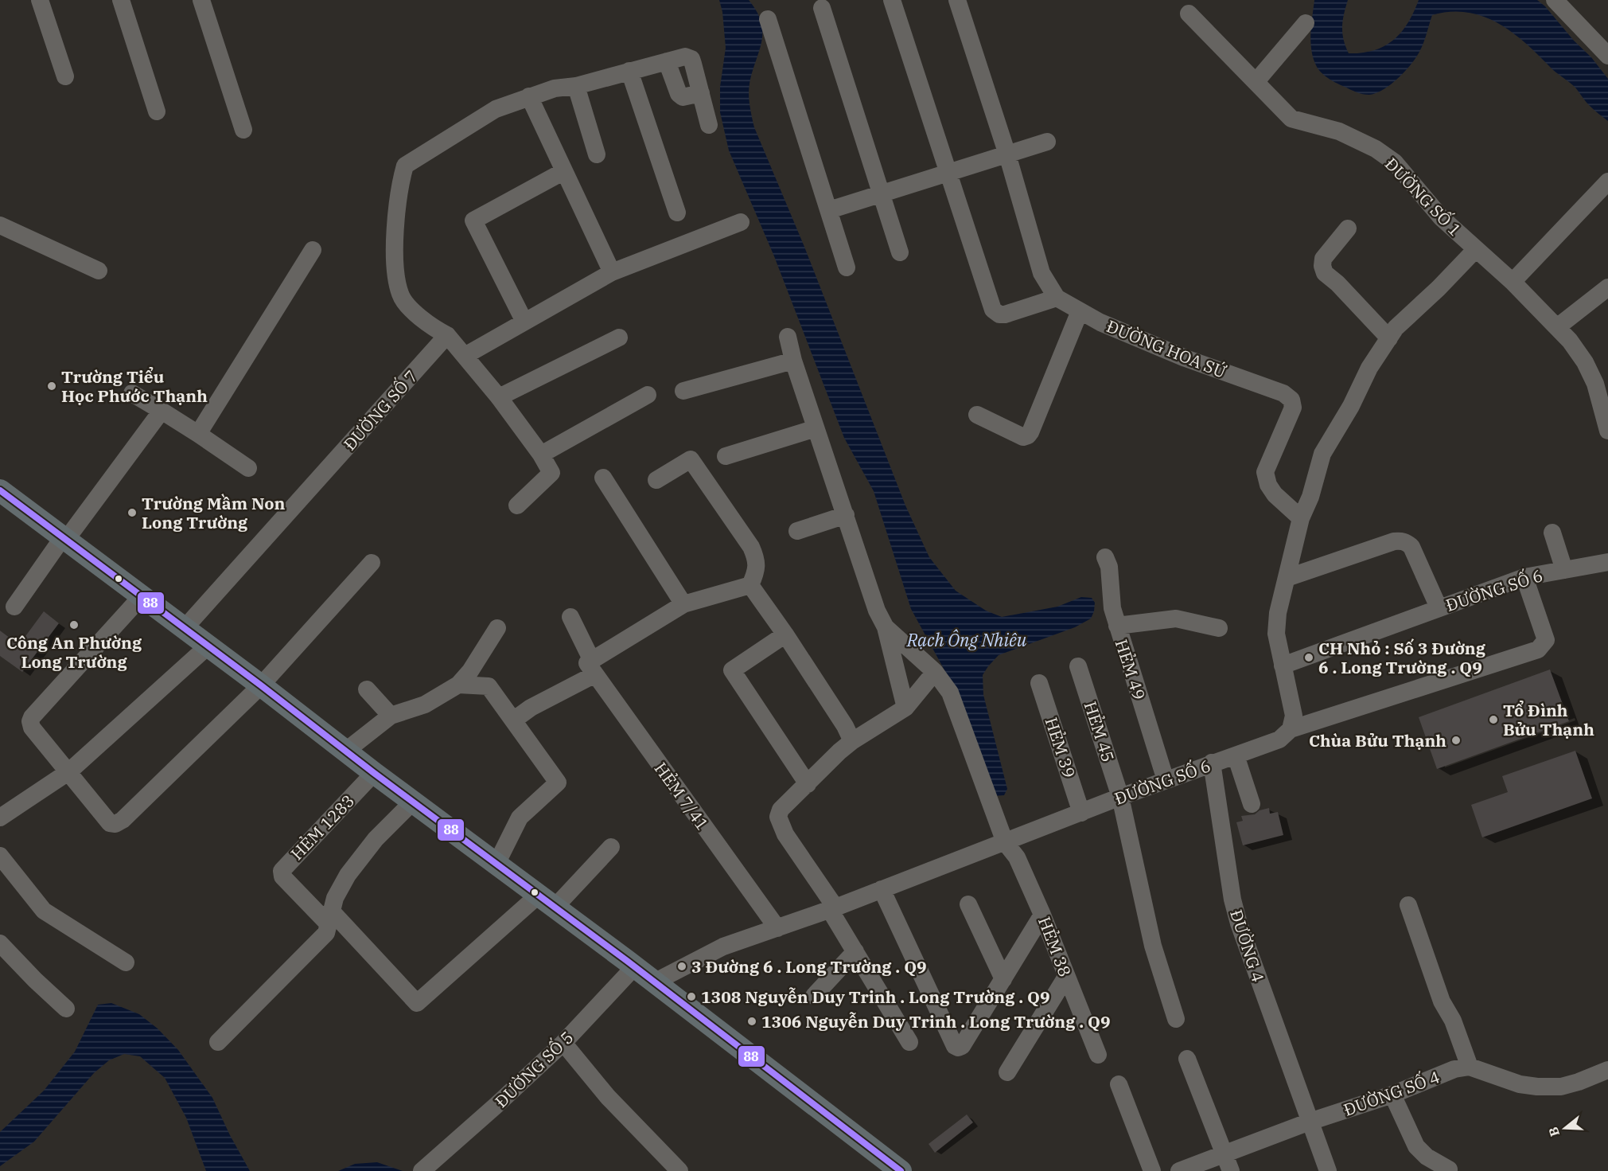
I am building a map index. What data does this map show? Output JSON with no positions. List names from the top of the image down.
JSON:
{
  "streets": {
    "street": [
      "ĐƯỜNG SỐ 1",
      "ĐƯỜNG HOA SỨ",
      "ĐƯỜNG SỐ 7",
      "ĐƯỜNG SỐ 6",
      "HẺM 49",
      "HẺM 45",
      "HẺM 39",
      "HẺM 7/41",
      "HẺM 1283",
      "ĐƯỜNG 4",
      "HẺM 38",
      "ĐƯỜNG SỐ 5",
      "ĐƯỜNG SỐ 4"
    ]
  },
  "crossings": [
    ["ĐƯỜNG SỐ 6", "HẺM 49"],
    ["ĐƯỜNG SỐ 6", "HẺM 45"],
    ["ĐƯỜNG SỐ 6", "HẺM 39"],
    ["ĐƯỜNG SỐ 6", "HẺM 7/41"],
    ["ĐƯỜNG SỐ 6", "ĐƯỜNG 4"],
    ["ĐƯỜNG SỐ 6", "HẺM 38"],
    ["ĐƯỜNG 4", "ĐƯỜNG SỐ 4"]
  ],
  "water": ["Rạch Ông Nhiêu"],
  "places": [
    "Trường Tiểu Học Phước Thạnh",
    "Trường Mầm Non Long Trường",
    "Công An Phường Long Trường",
    "CH Nhỏ : Số 3 Đường 6 . Long Trường . Q9",
    "Tổ Đình Bửu Thạnh",
    "Chùa Bửu Thạnh",
    "3 Đường 6 . Long Trường . Q9",
    "1308 Nguyễn Duy Trinh . Long Trường . Q9",
    "1306 Nguyễn Duy Trinh . Long Trường . Q9"
  ],
  "lines": ["transit line 88"],
  "north": "left"
}
